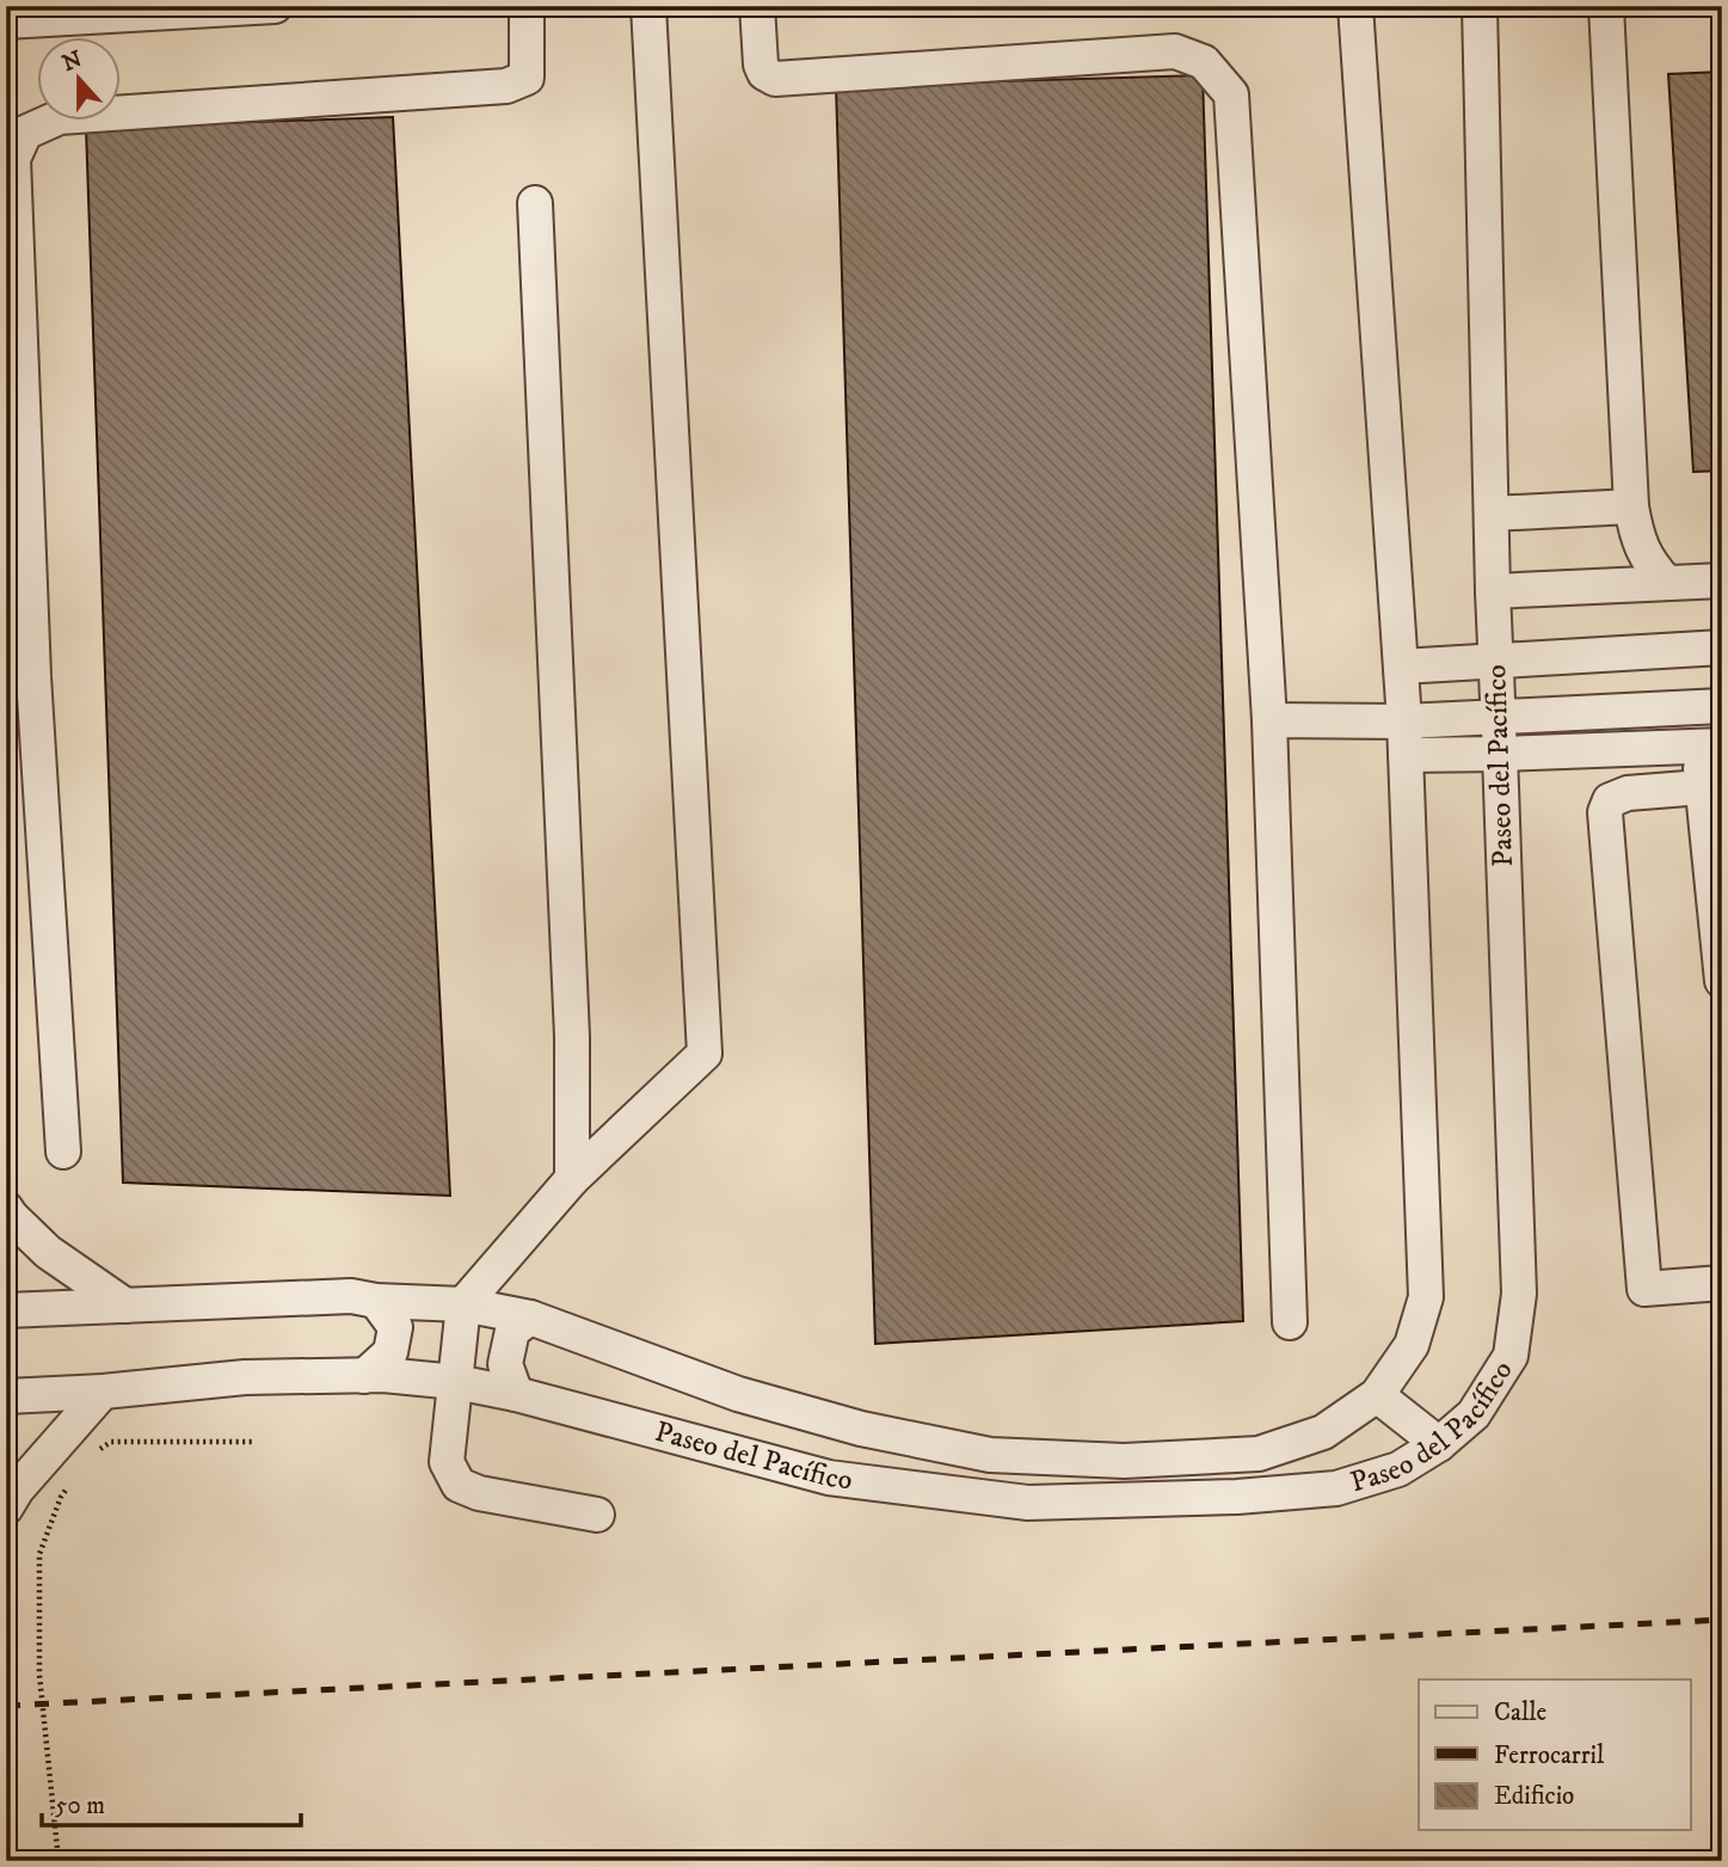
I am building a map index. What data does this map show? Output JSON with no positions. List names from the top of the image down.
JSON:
{
  "streets": {
    "street": ["Paseo del Pacífico"]
  },
  "legend": ["Calle", "Ferrocarril", "Edificio"],
  "scale_bar": "50 m",
  "north": "top"
}
